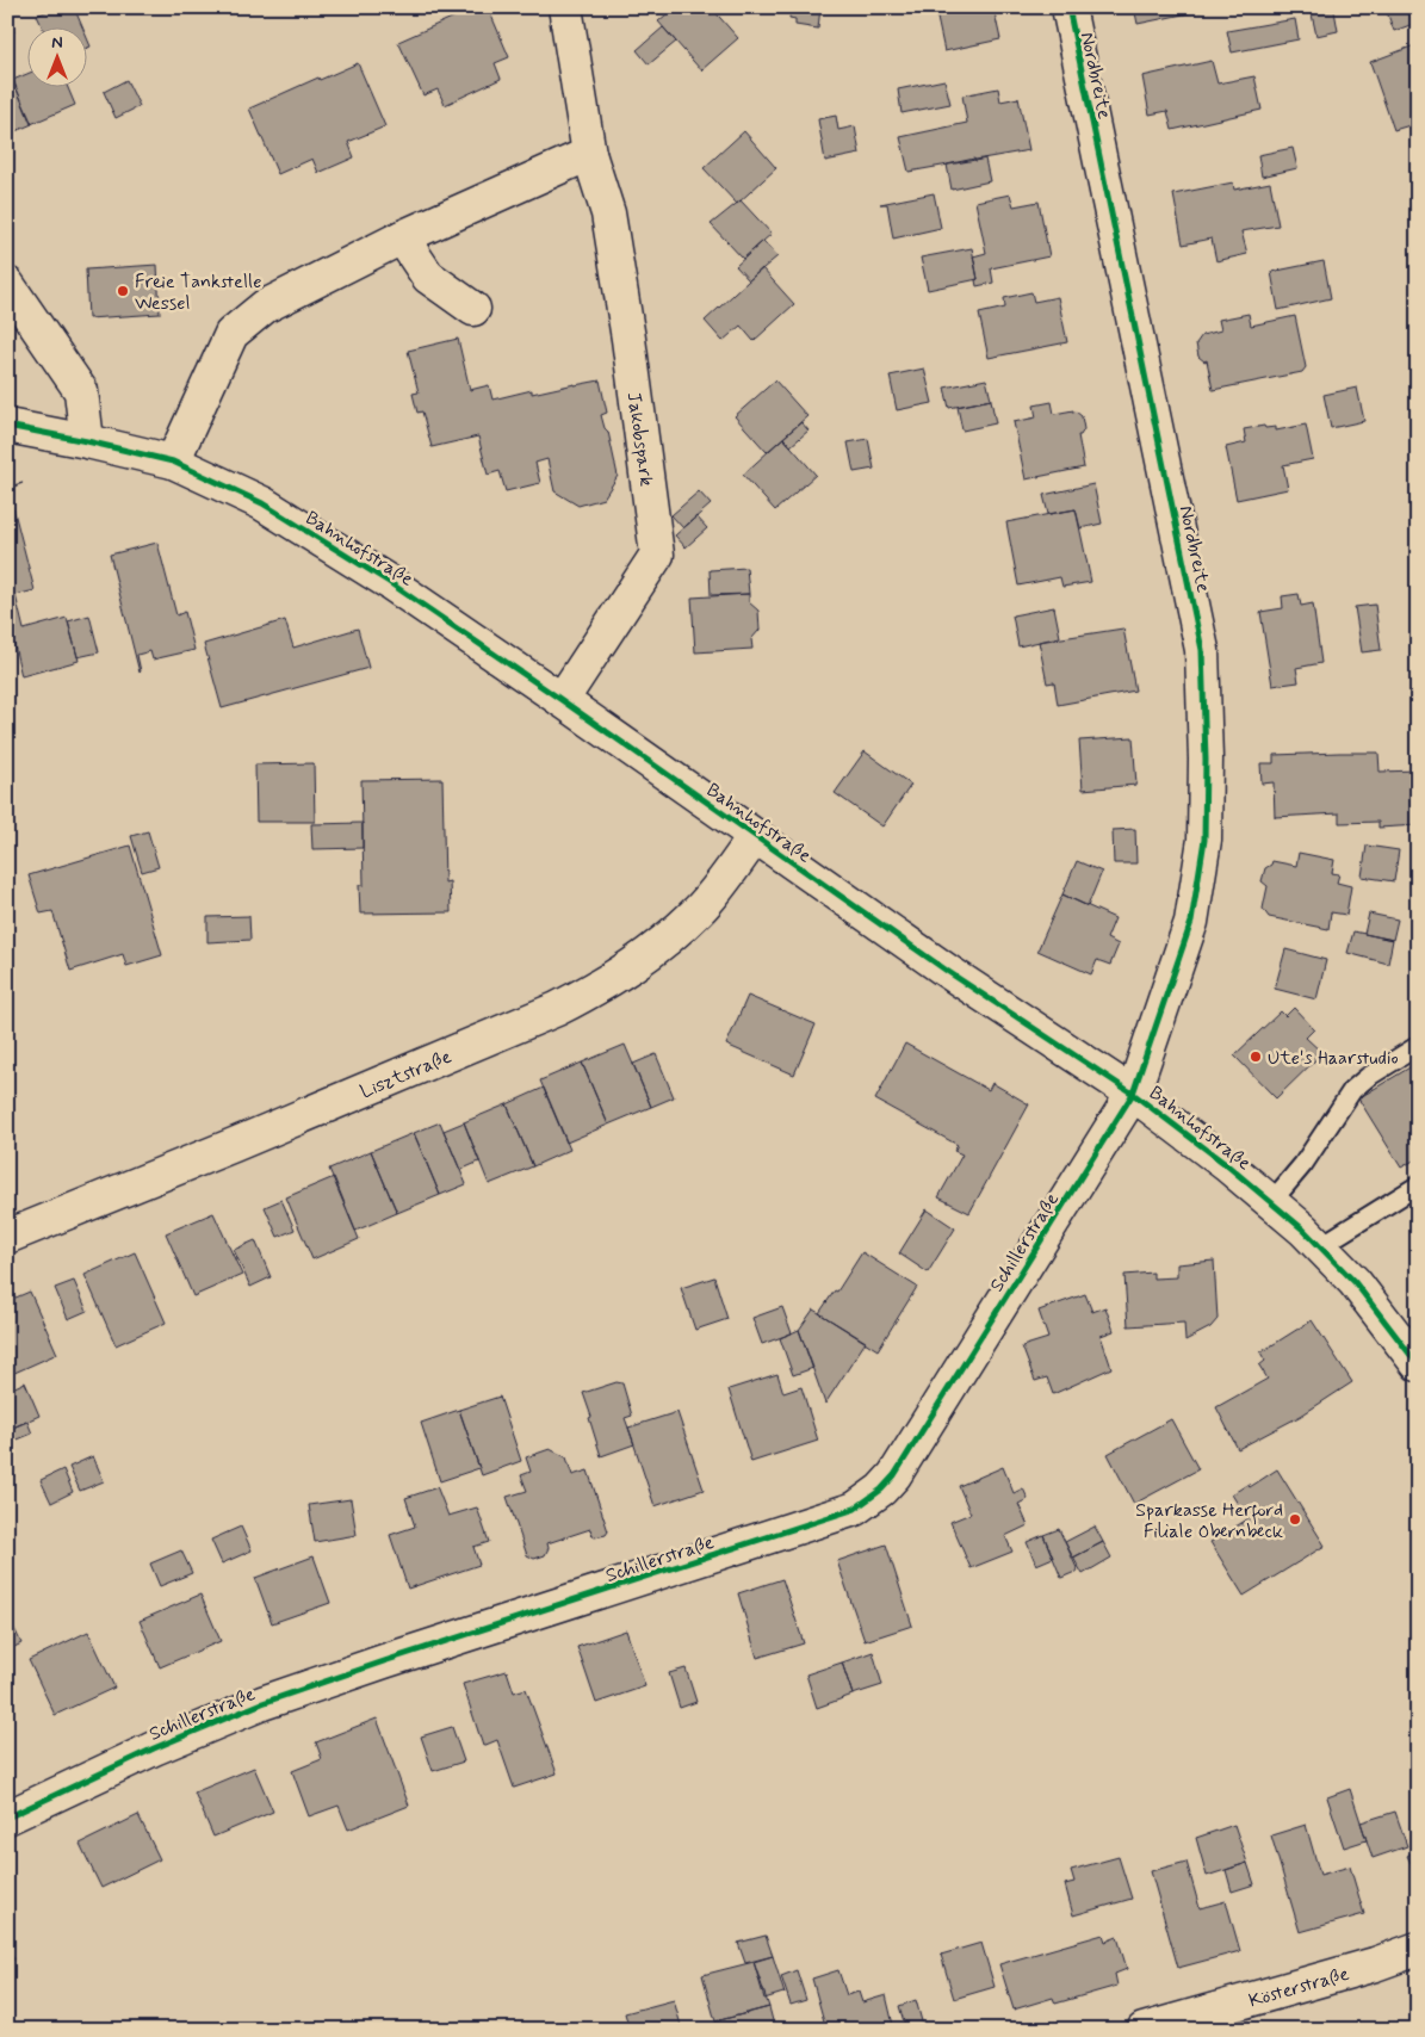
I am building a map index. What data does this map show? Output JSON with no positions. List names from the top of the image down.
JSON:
{
  "streets": {
    "street": [
      "Nordbreite",
      "Jakobspark",
      "Bahnhofstraße",
      "Lisztstraße",
      "Schillerstraße",
      "Kösterstraße"
    ]
  },
  "crossings": [
    ["Nordbreite", "Bahnhofstraße"],
    ["Nordbreite", "Schillerstraße"],
    ["Jakobspark", "Bahnhofstraße"],
    ["Bahnhofstraße", "Lisztstraße"],
    ["Bahnhofstraße", "Schillerstraße"]
  ],
  "places": ["Freie Tankstelle Wessel", "Ute's Haarstudio", "Sparkasse Herford Filiale Obernbeck"],
  "north": "top"
}
